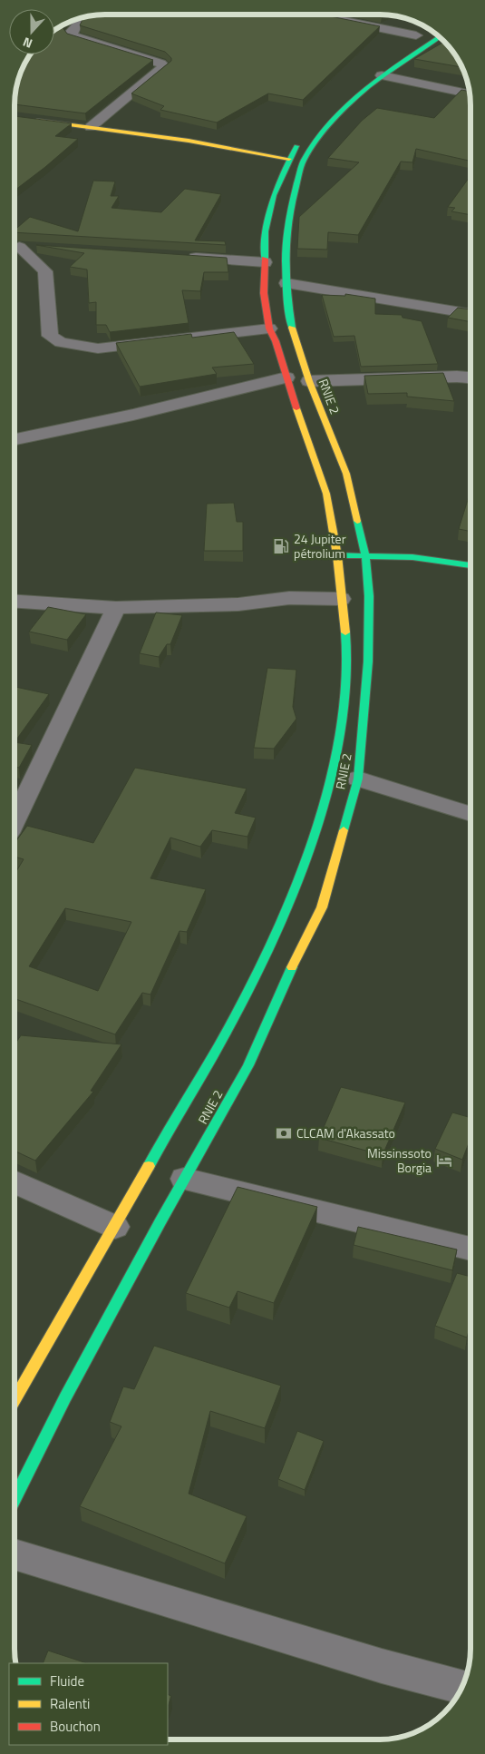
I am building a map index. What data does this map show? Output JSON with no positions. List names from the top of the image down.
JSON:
{
  "streets": {
    "main road": ["RNIE 2"]
  },
  "places": {
    "fuel station": ["24 Jupiter pétrolium"],
    "bank": ["CLCAM d'Akassato"],
    "hotel": ["Missinssoto Borgia"]
  },
  "legend": ["Fluide", "Ralenti", "Bouchon"],
  "north": "bottom"
}
